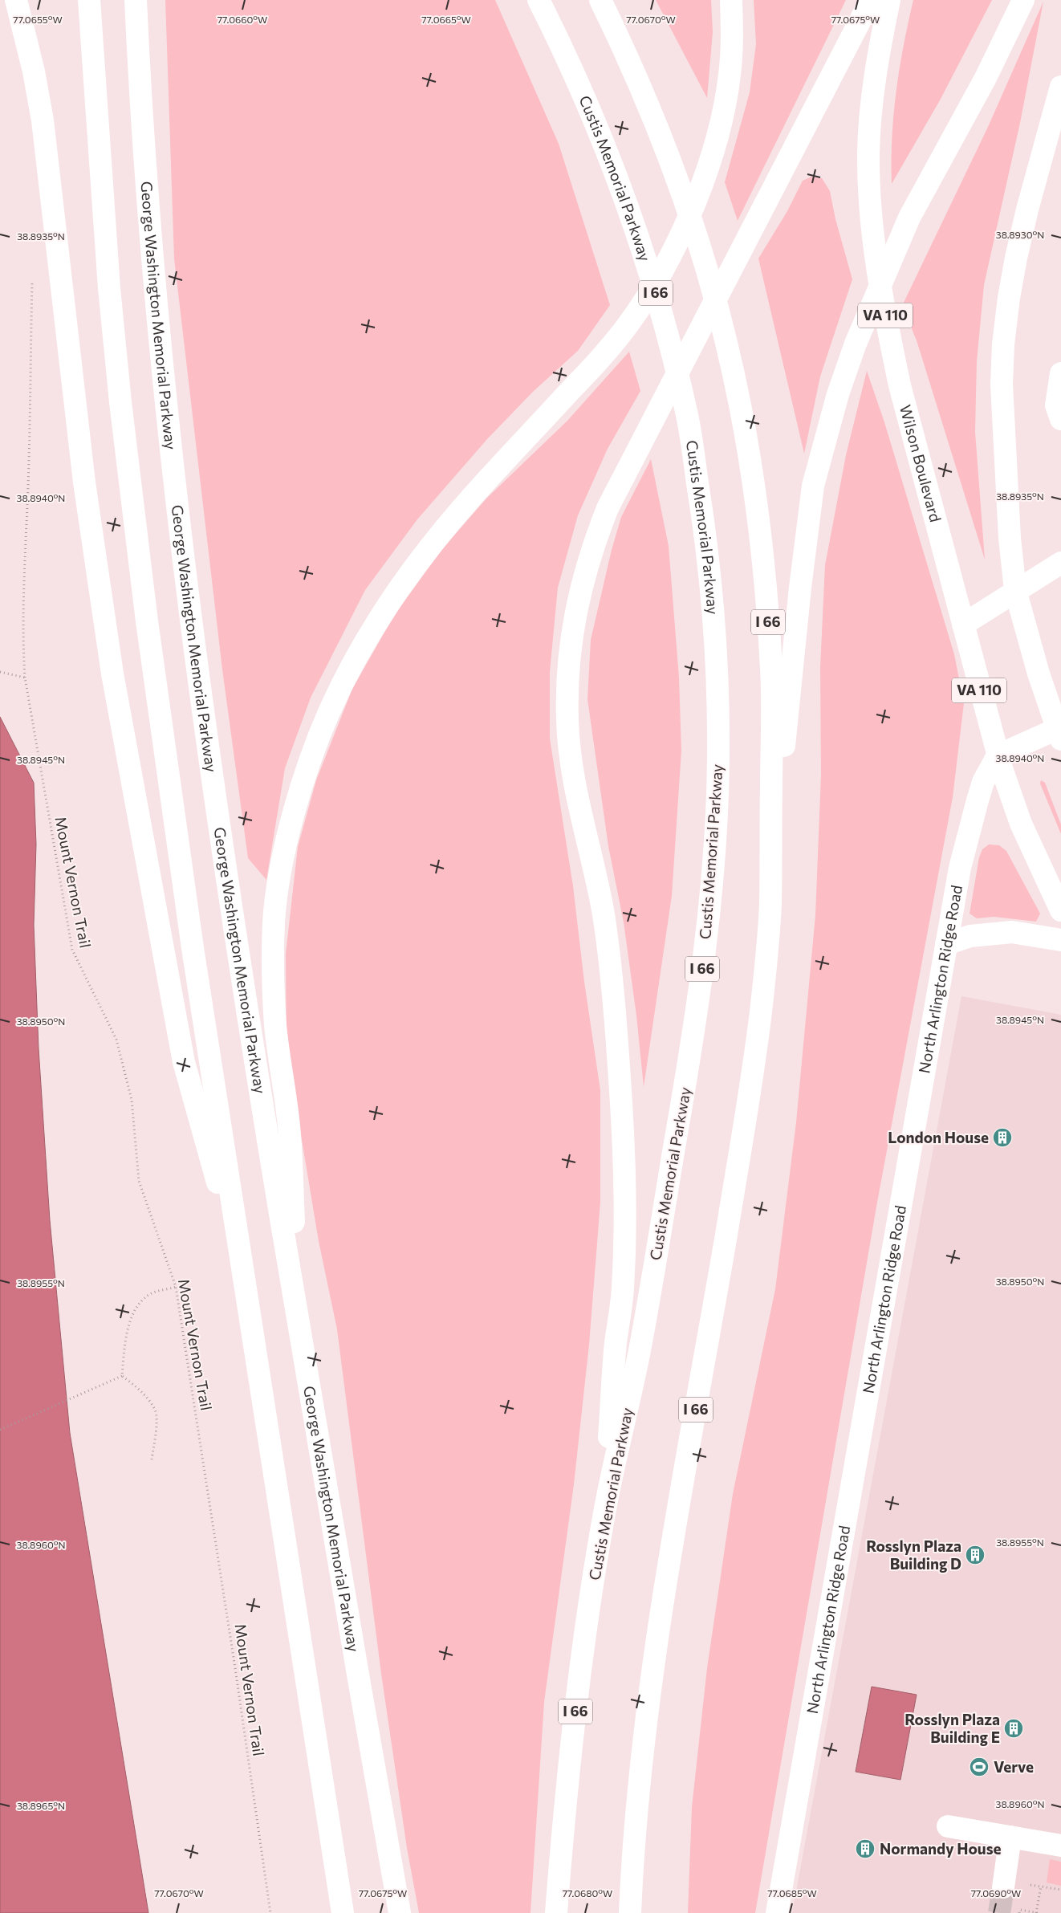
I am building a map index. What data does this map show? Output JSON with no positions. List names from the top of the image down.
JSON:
{
  "streets": {
    "main road": [
      "Custis Memorial Parkway",
      "I 66",
      "George Washington Memorial Parkway",
      "VA 110",
      "Wilson Boulevard",
      "North Arlington Ridge Road"
    ],
    "path": ["Mount Vernon Trail"]
  },
  "crossings": [
    ["Wilson Boulevard", "North Arlington Ridge Road"]
  ],
  "places": {
    "building": [
      "London House",
      "Rosslyn Plaza Building D",
      "Rosslyn Plaza Building E",
      "Normandy House"
    ],
    "sports": ["Verve"]
  },
  "coordinates": [
    "77.0655°W",
    "77.0660°W",
    "77.0665°W",
    "77.0670°W",
    "77.0675°W",
    "38.8930°N",
    "38.8935°N",
    "38.8940°N",
    "38.8945°N",
    "38.8950°N",
    "38.8955°N",
    "38.8960°N",
    "38.8965°N",
    "77.0680°W",
    "77.0685°W",
    "77.0690°W"
  ]
}
